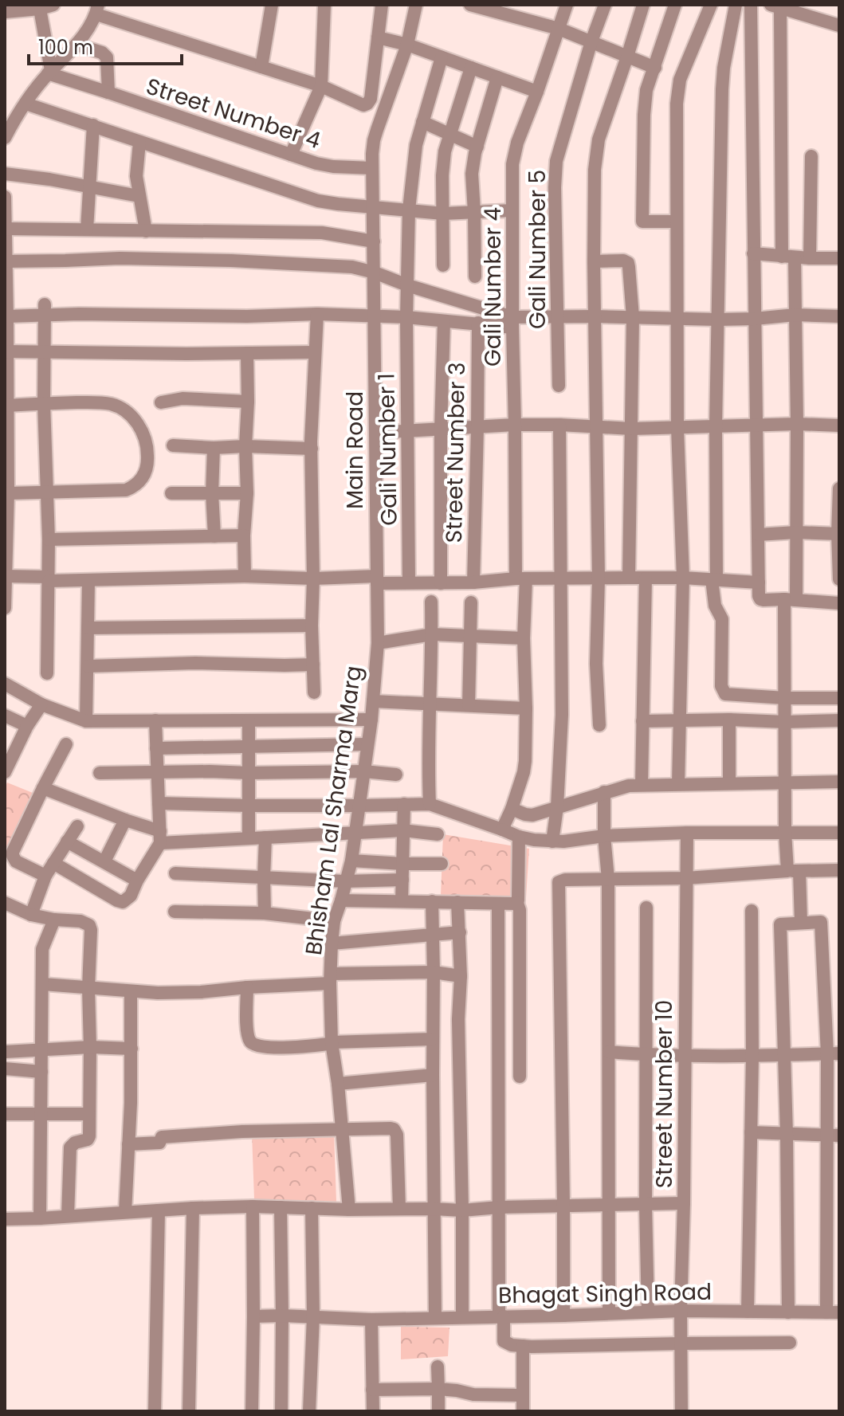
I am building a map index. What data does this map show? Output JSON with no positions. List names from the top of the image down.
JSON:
{
  "streets": {
    "street": [
      "Street Number 4",
      "Gali Number 5",
      "Gali Number 4",
      "Gali Number 1",
      "Main Road",
      "Street Number 3",
      "Bhisham Lal Sharma Marg",
      "Street Number 10",
      "Bhagat Singh Road"
    ]
  },
  "crossings": [
    ["Street Number 4", "Main Road"],
    ["Main Road", "Bhisham Lal Sharma Marg"],
    ["Street Number 10", "Bhagat Singh Road"]
  ],
  "scale_bar": "100 m"
}
